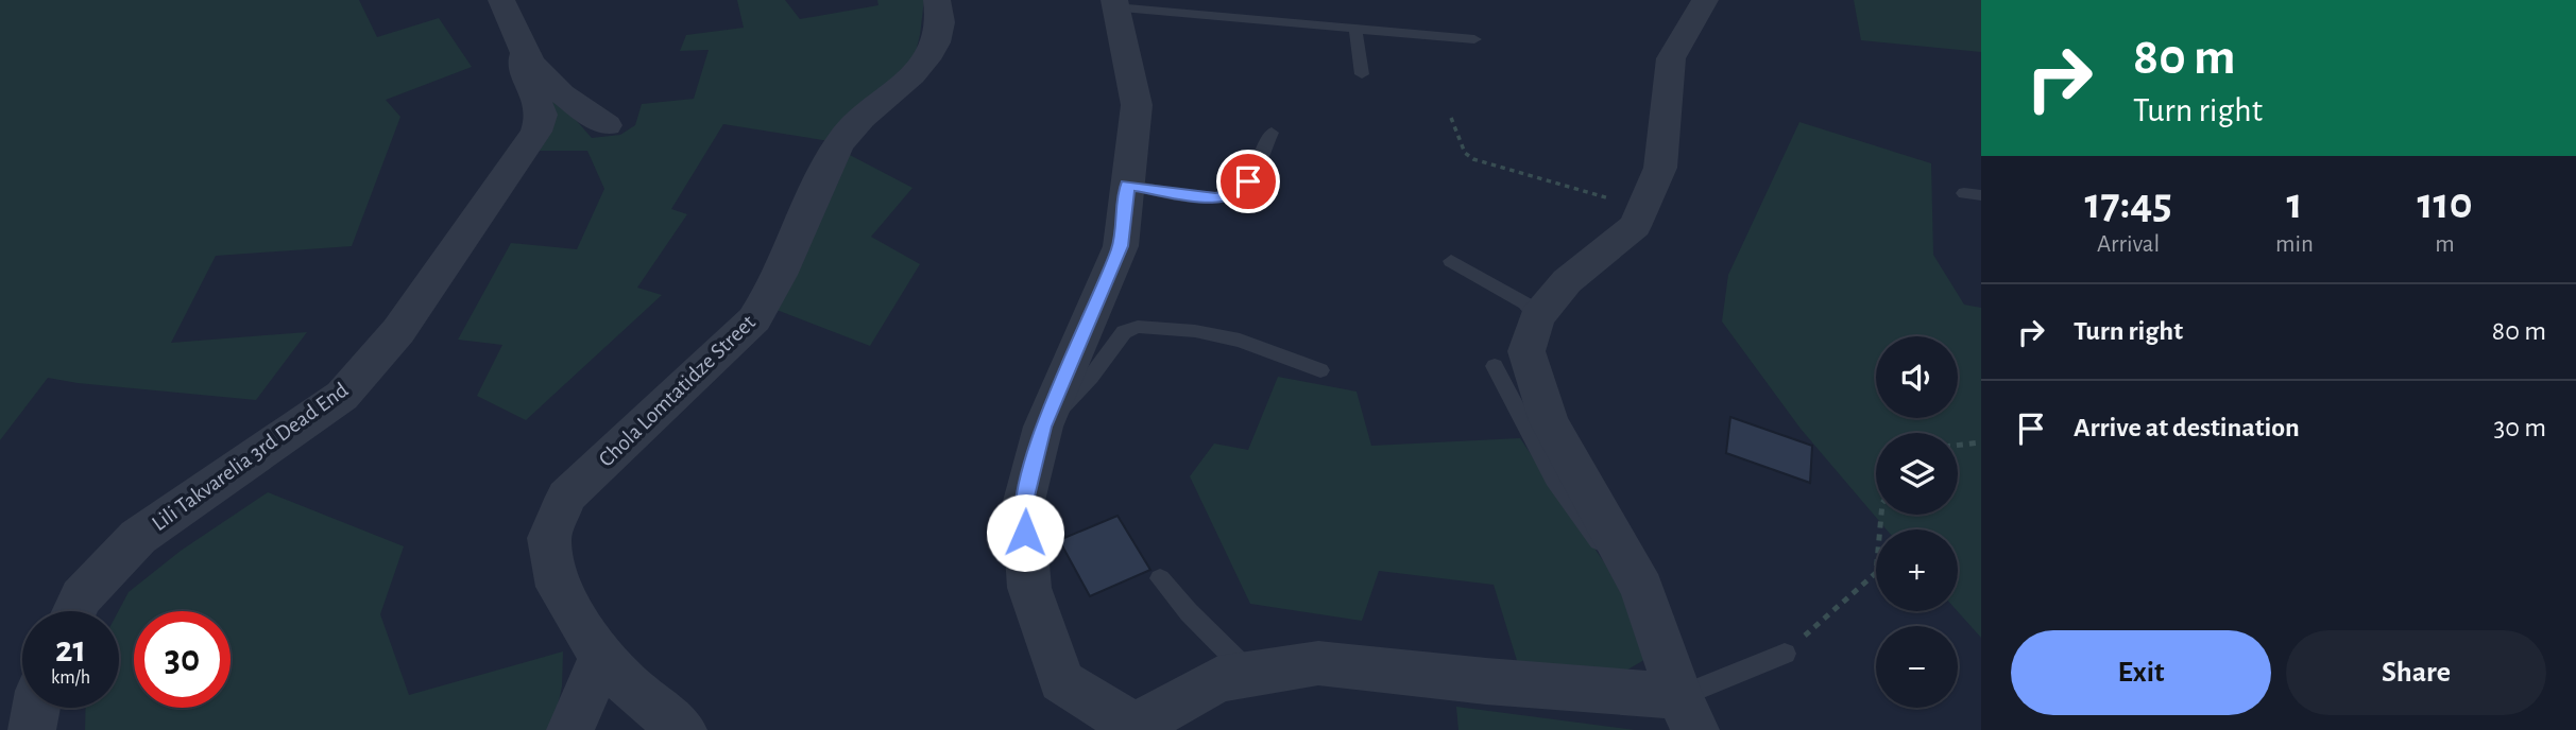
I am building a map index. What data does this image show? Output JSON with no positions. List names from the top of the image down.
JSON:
{
  "streets": {
    "street": ["Chola Lomtatidze Street", "Lili Takvarelia 3rd Dead End"]
  },
  "page": {
    "turn": ["80 m", "Turn right"],
    "eta": [
      "17:45",
      "Arrival",
      "1",
      "min",
      "110",
      "m"
    ],
    "list": [
      {
        "name": "Turn right",
        "value": "80 m"
      },
      {
        "name": "Arrive at destination",
        "value": "30 m"
      }
    ],
    "map_buttons": ["+", "−"],
    "speed": "21 km/h",
    "limit": "30",
    "buttons": ["Exit", "Share"]
  }
}
